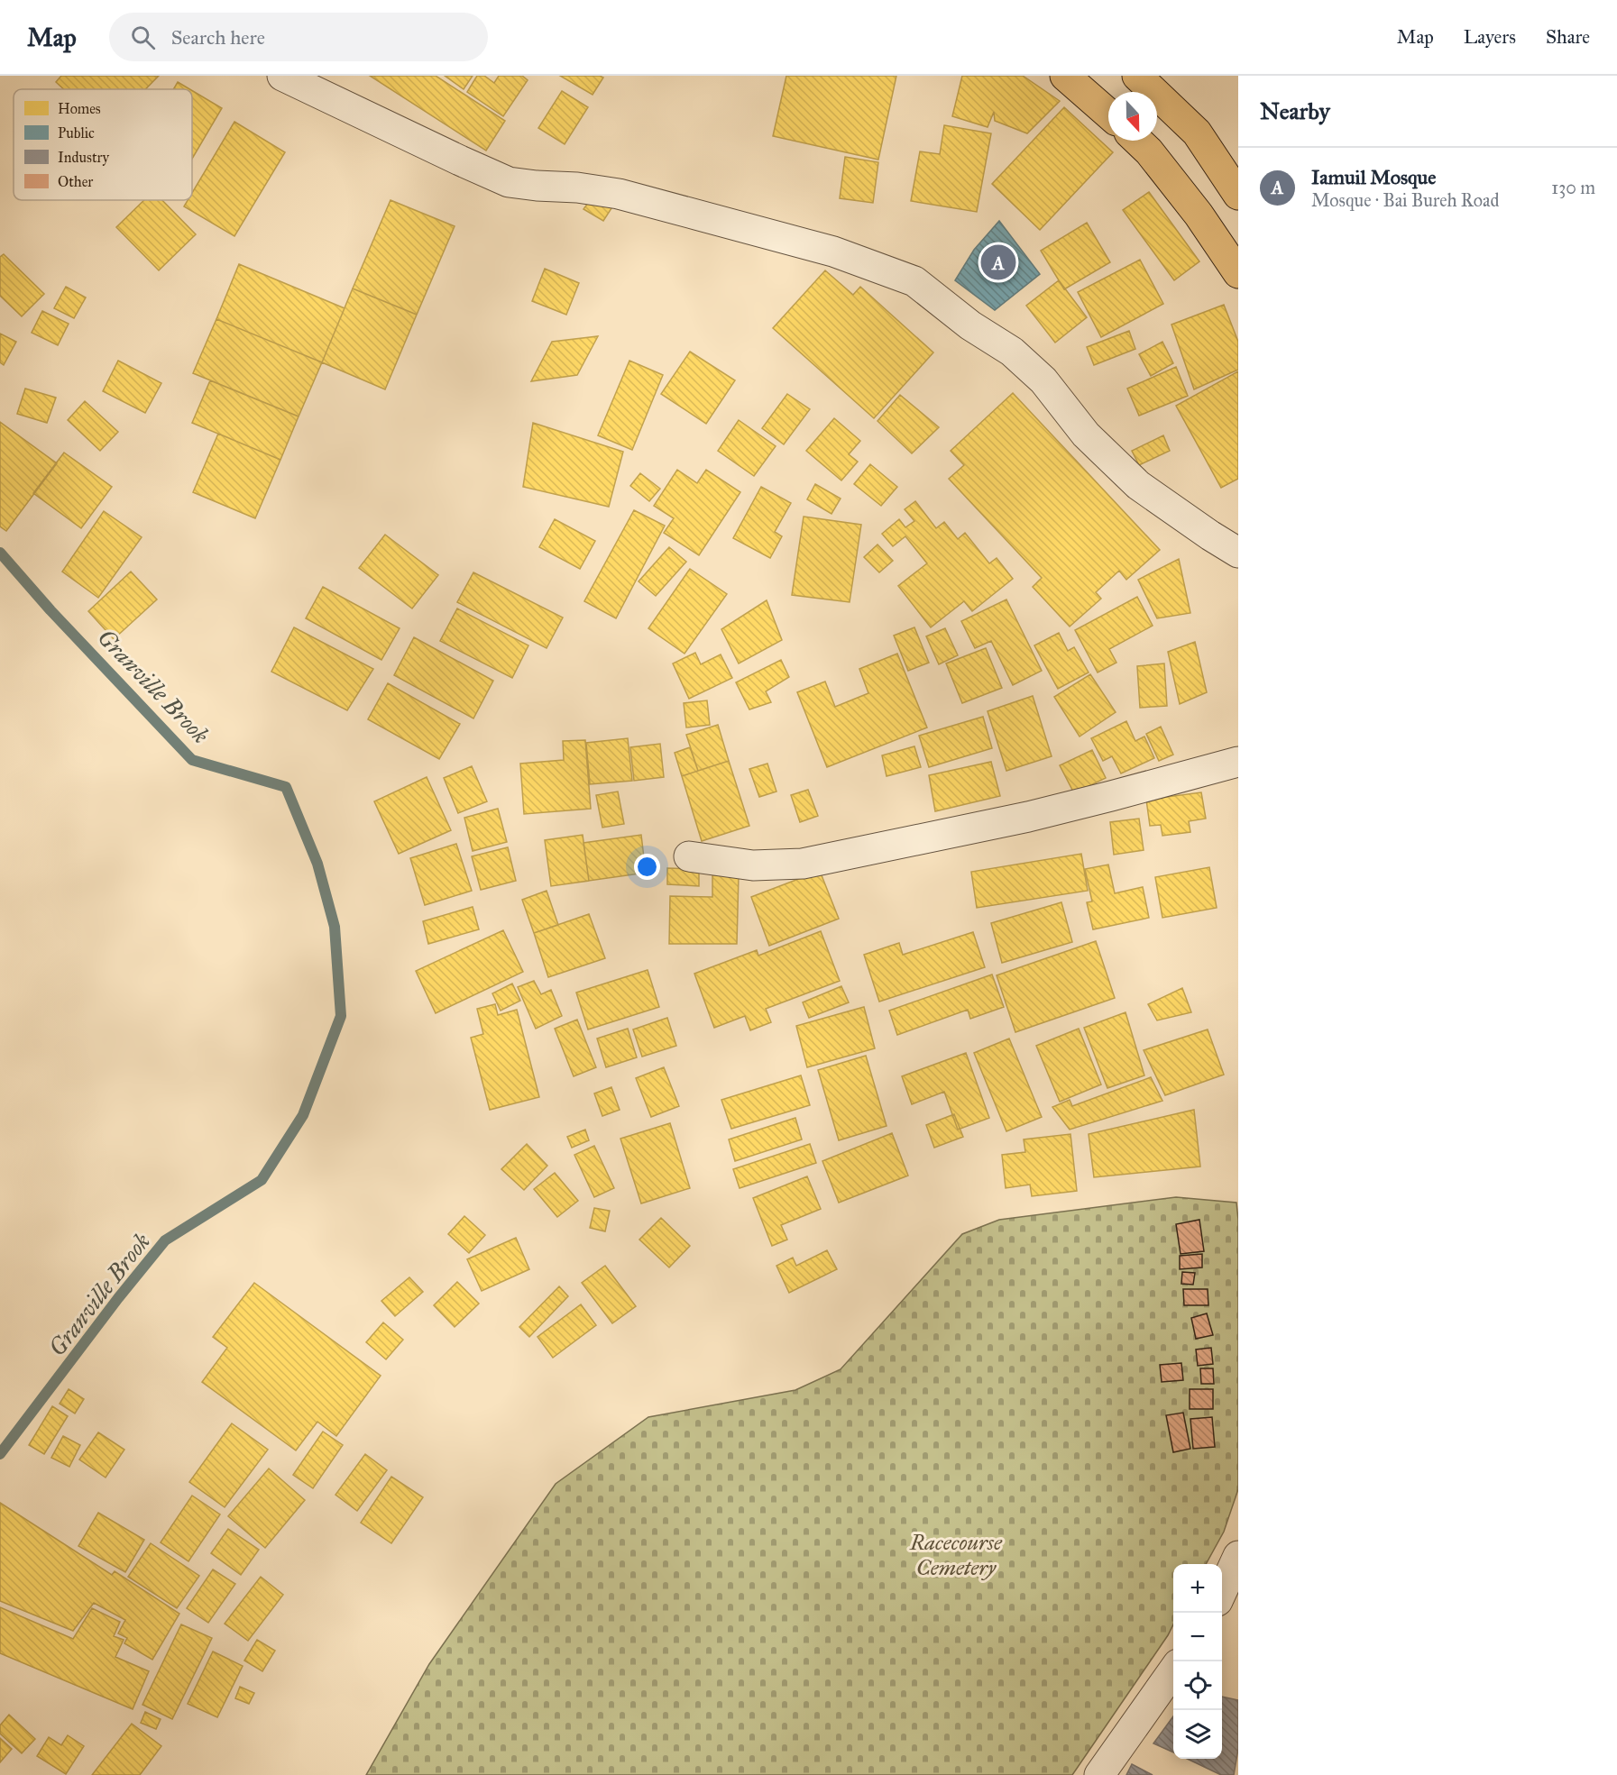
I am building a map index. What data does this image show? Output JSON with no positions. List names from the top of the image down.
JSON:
{
  "water": ["Granville Brook"],
  "parks": ["Racecourse Cemetery"],
  "legend": [
    "Homes",
    "Public",
    "Industry",
    "Other"
  ],
  "north": "bottom",
  "page": {
    "header": "Map",
    "search": "Search here",
    "nav": ["Map", "Layers", "Share"],
    "heading": "Nearby",
    "list": [
      {
        "mark": "A",
        "name": "Iamuil Mosque",
        "note": "Mosque · Bai Bureh Road",
        "value": "130 m"
      }
    ],
    "pins": "A",
    "map_buttons": ["+", "−"]
  }
}
